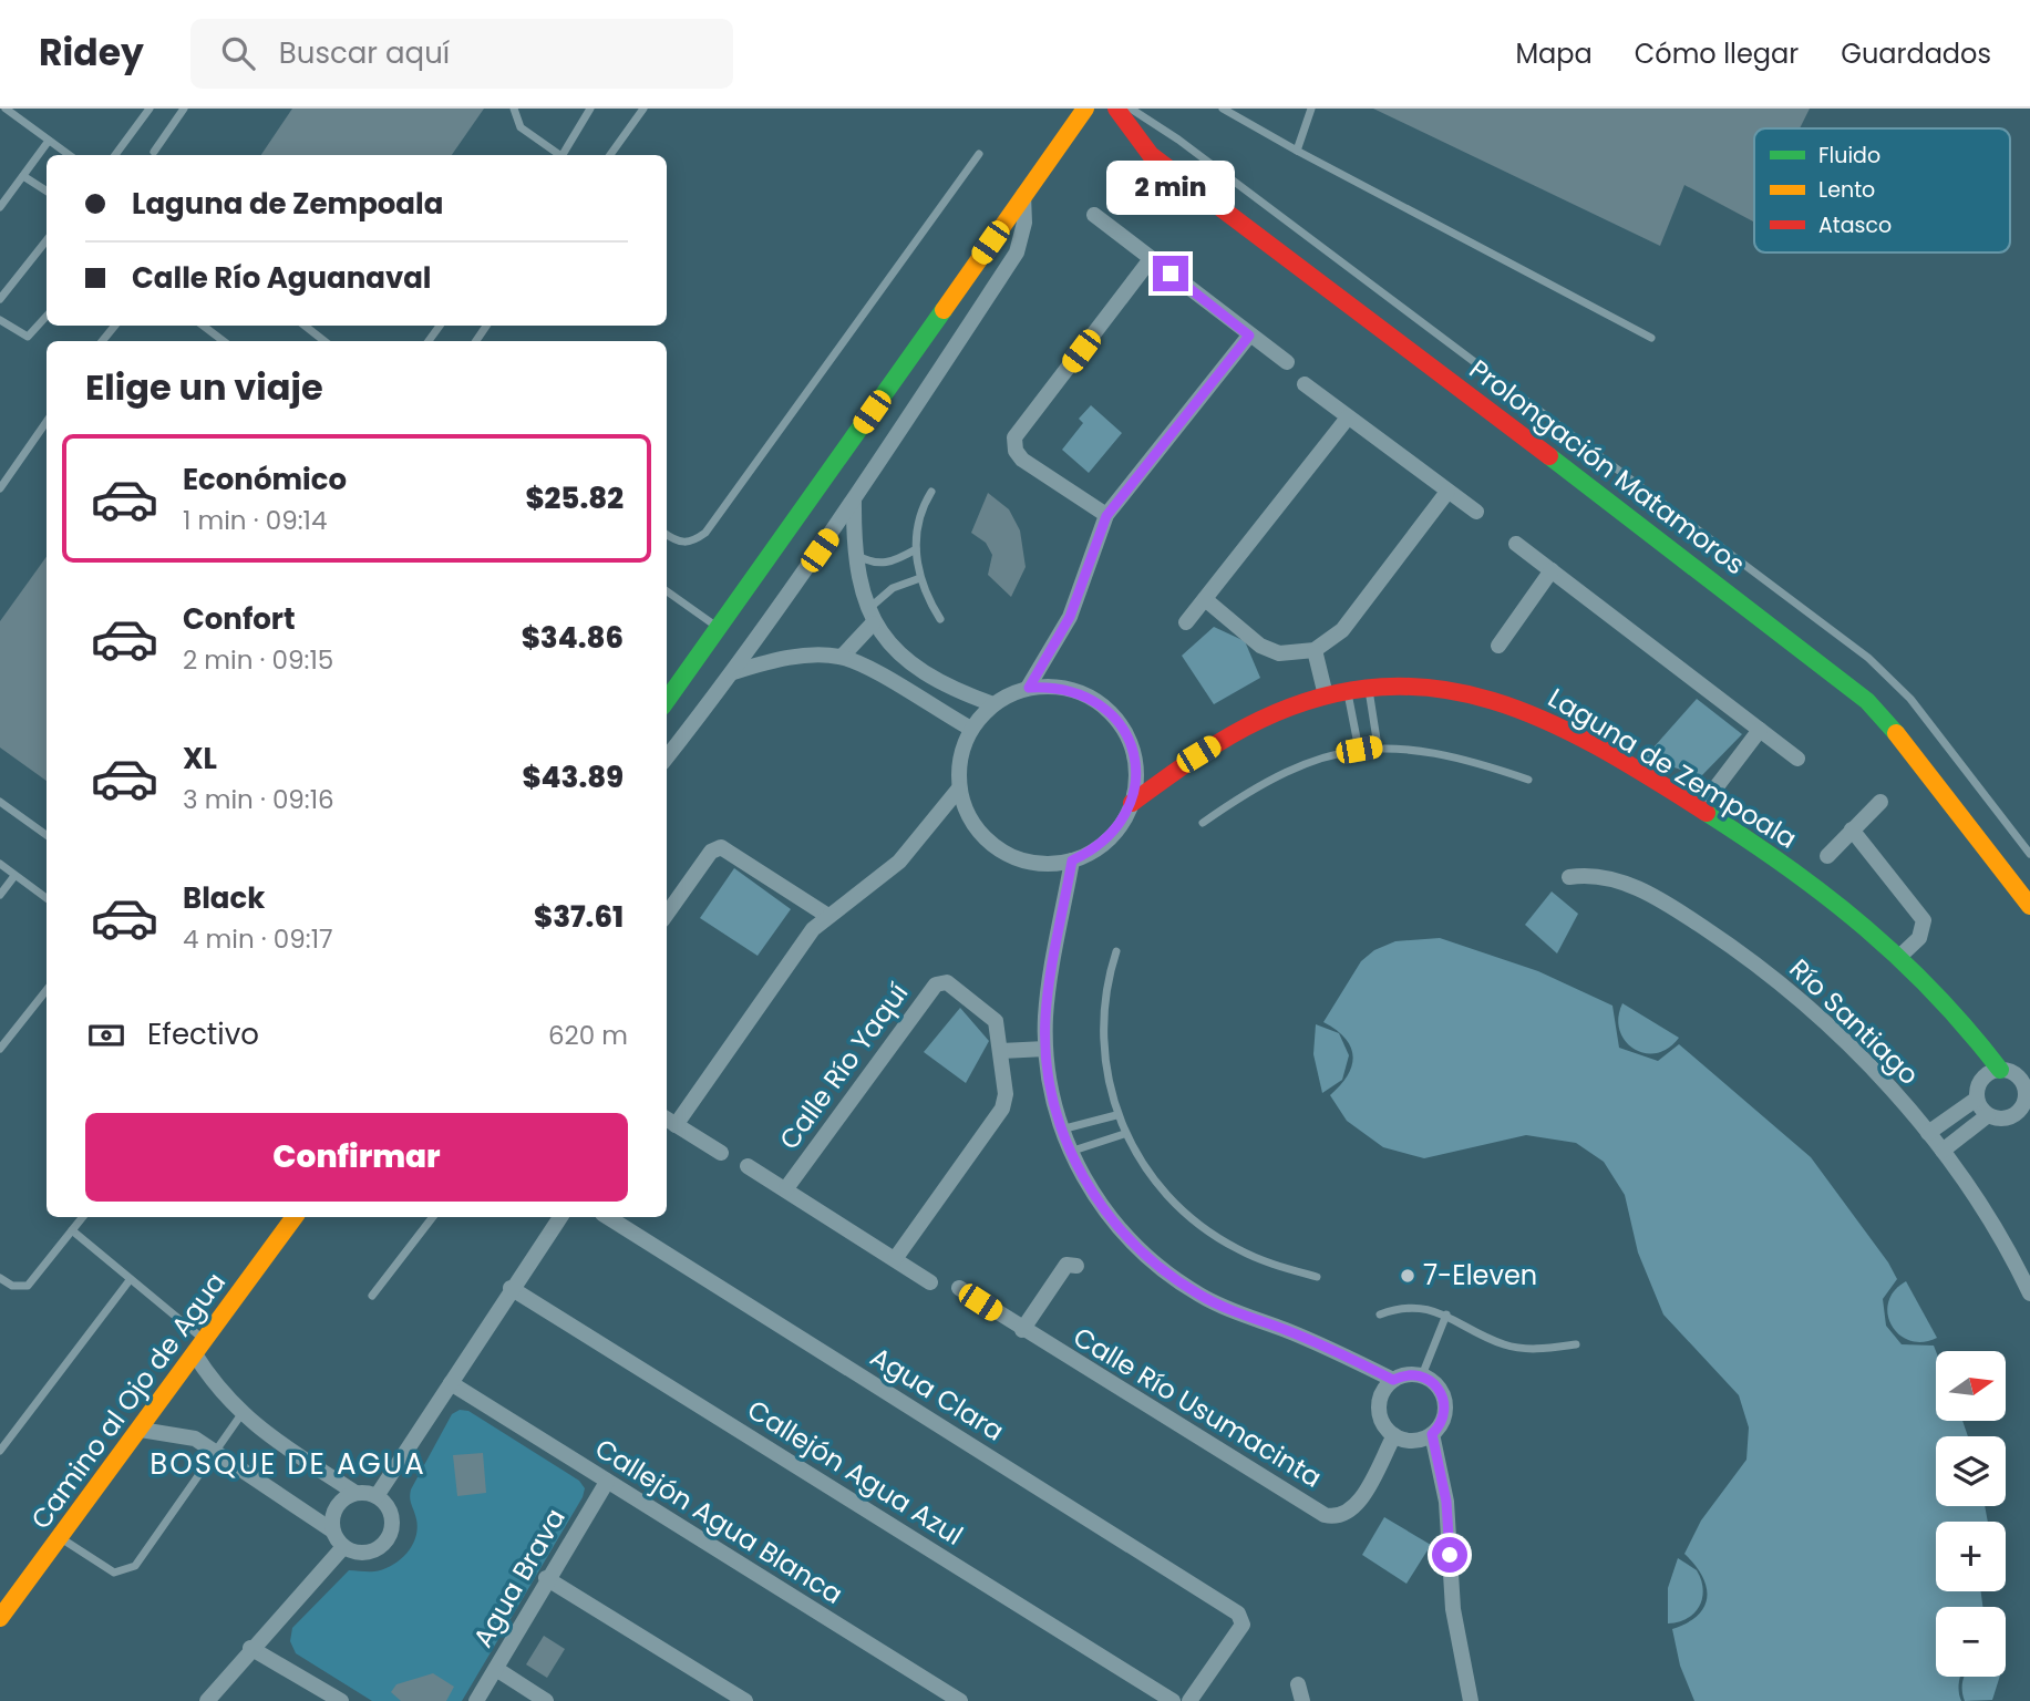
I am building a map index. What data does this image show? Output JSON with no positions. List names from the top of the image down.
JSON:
{
  "streets": {
    "street": [
      "Prolongación Matamoros",
      "Laguna de Zempoala",
      "Río Santiago",
      "Calle Río Yaquí",
      "Agua Clara",
      "Camino al Ojo de Agua",
      "Calle Río Usumacinta",
      "Callejón Agua Azul",
      "Callejón Agua Blanca",
      "Agua Brava"
    ]
  },
  "crossings": [
    ["Callejón Agua Blanca", "Agua Brava"]
  ],
  "districts": ["BOSQUE DE AGUA"],
  "places": ["7-Eleven"],
  "legend": ["Fluido", "Lento", "Atasco"],
  "north": "right",
  "page": {
    "header": "Ridey",
    "search": "Buscar aquí",
    "nav": ["Mapa", "Cómo llegar", "Guardados"],
    "banner": ["Laguna de Zempoala", "Calle Río Aguanaval"],
    "bubble": "2 min",
    "heading": "Elige un viaje",
    "list": [
      {
        "name": "Económico",
        "note": "1 min · 09:14",
        "value": "$25.82"
      },
      {
        "name": "Confort",
        "note": "2 min · 09:15",
        "value": "$34.86"
      },
      {
        "name": "XL",
        "note": "3 min · 09:16",
        "value": "$43.89"
      },
      {
        "name": "Black",
        "note": "4 min · 09:17",
        "value": "$37.61"
      }
    ],
    "pay": ["Efectivo", "620 m"],
    "buttons": "Confirmar",
    "map_buttons": ["+", "−"]
  }
}
